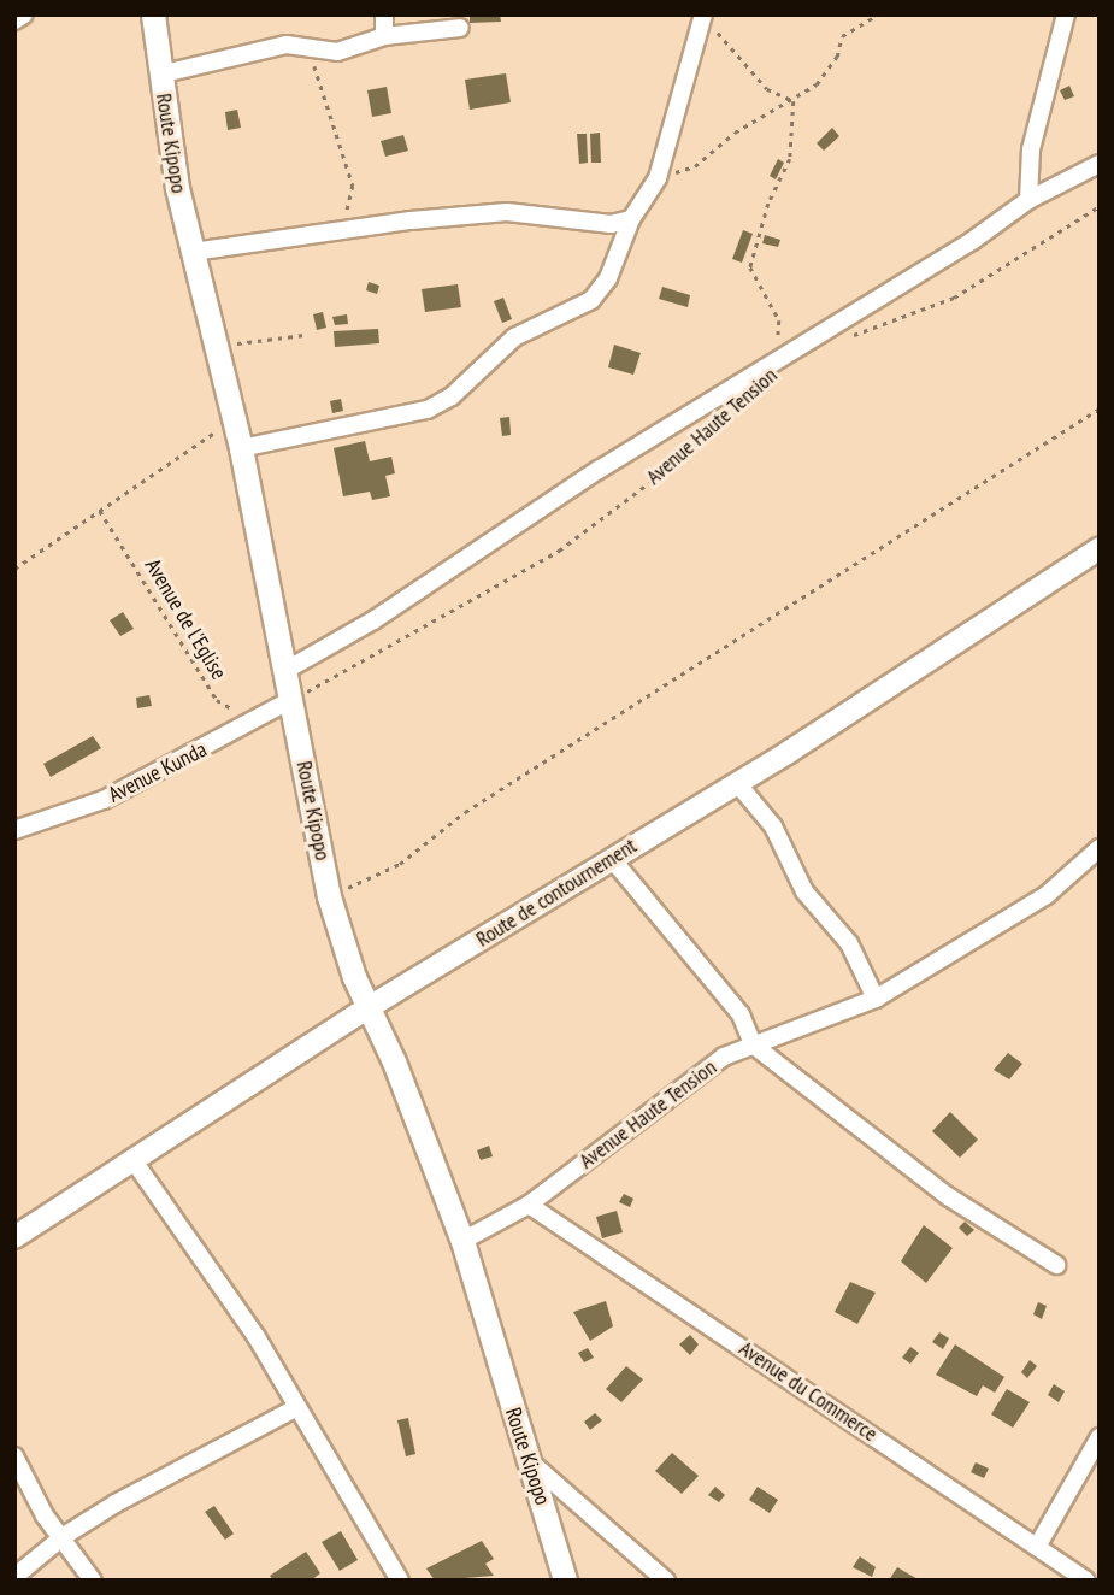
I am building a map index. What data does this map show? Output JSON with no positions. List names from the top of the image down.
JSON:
{
  "streets": {
    "main road": ["Route Kipopo"],
    "street": [
      "Avenue Haute Tension",
      "Avenue Kunda",
      "Route de contournement",
      "Avenue du Commerce"
    ],
    "path": ["Avenue de l'Eglise"]
  },
  "crossings": [
    ["Route Kipopo", "Avenue Haute Tension"],
    ["Route Kipopo", "Avenue Kunda"],
    ["Route Kipopo", "Route de contournement"],
    ["Avenue Haute Tension", "Avenue Kunda"],
    ["Avenue Haute Tension", "Avenue du Commerce"],
    ["Avenue de l'Eglise", "Avenue Kunda"]
  ]
}
